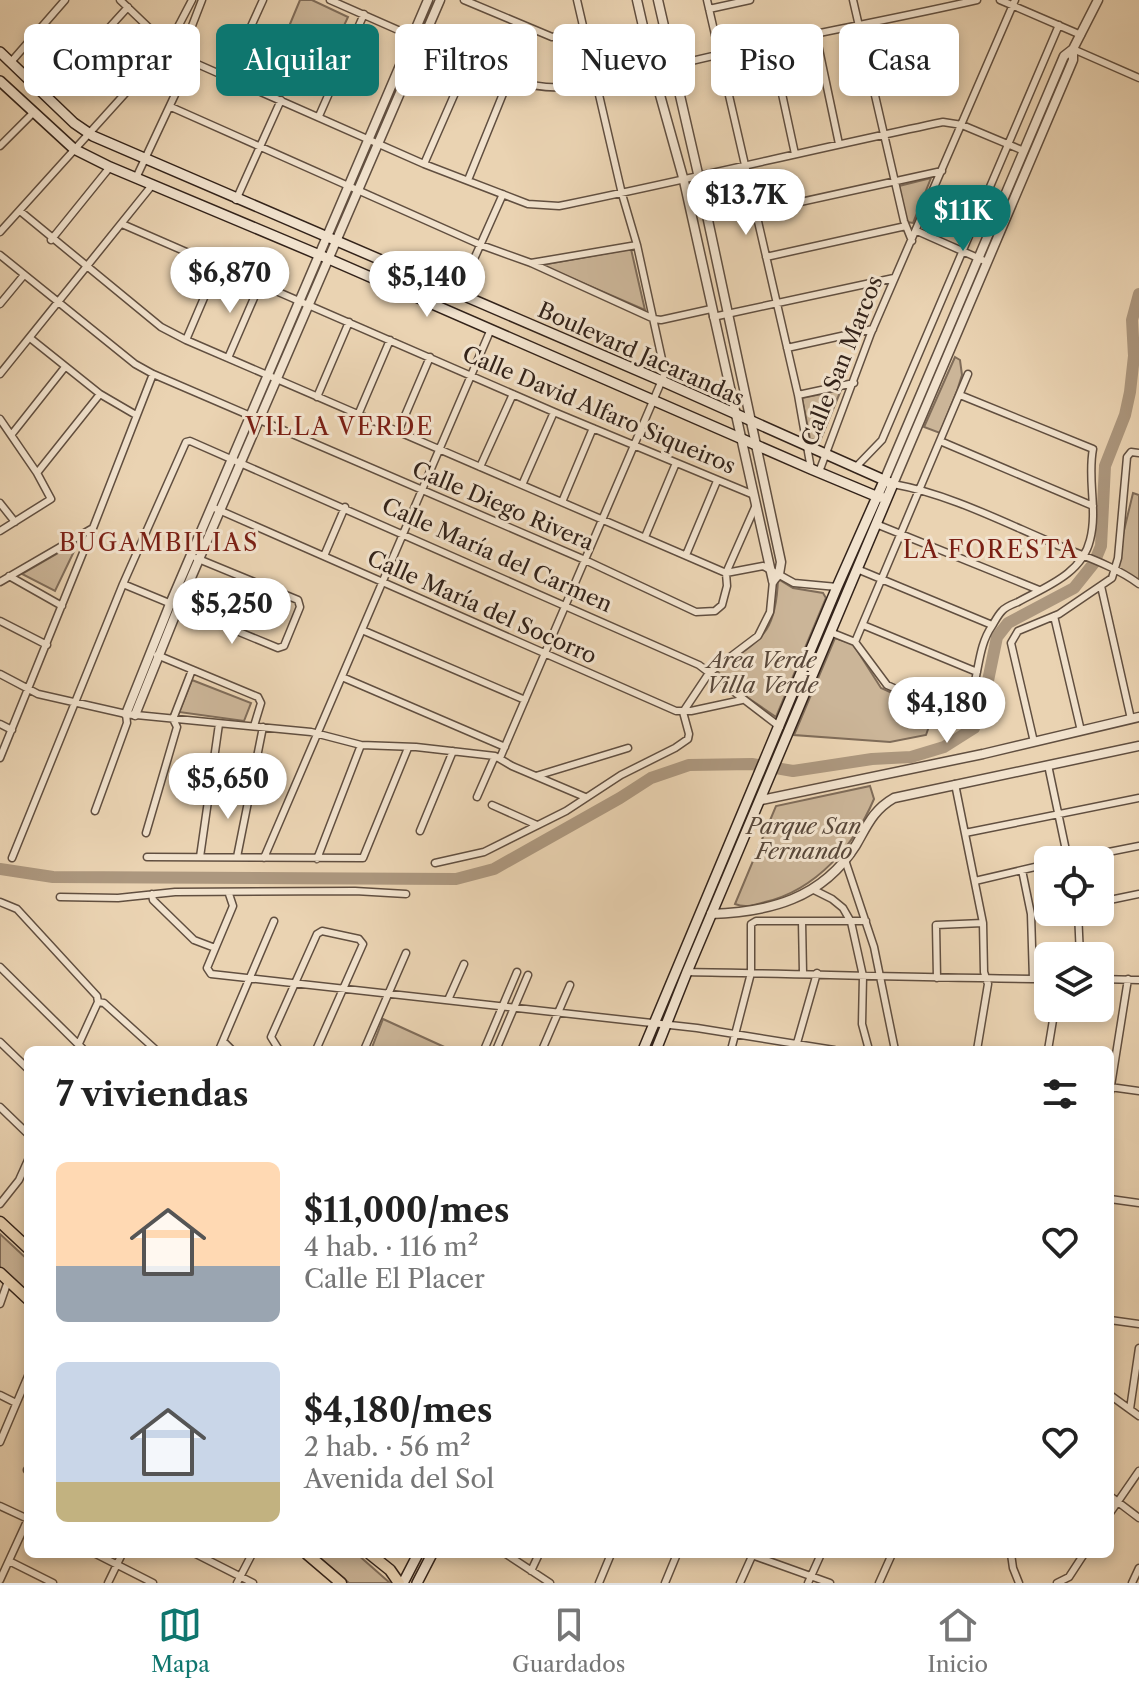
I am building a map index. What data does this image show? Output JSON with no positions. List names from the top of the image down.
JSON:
{
  "streets": {
    "main road": ["Boulevard Jacarandas"],
    "street": [
      "Calle San Marcos",
      "Calle David Alfaro Siqueiros",
      "Calle Diego Rivera",
      "Calle María del Carmen",
      "Calle María del Socorro"
    ]
  },
  "crossings": [
    ["Boulevard Jacarandas", "Calle San Marcos"]
  ],
  "districts": ["VILLA VERDE", "BUGAMBILIAS", "LA FORESTA"],
  "parks": ["Area Verde Villa Verde", "Parque San Fernando"],
  "page": {
    "chip": [
      "Comprar",
      "Alquilar",
      "Filtros",
      "Nuevo",
      "Piso",
      "Casa"
    ],
    "price": [
      "$13.7K",
      "$11K",
      "$6,870",
      "$5,140",
      "$5,250",
      "$4,180",
      "$5,650"
    ],
    "heading": "7 viviendas",
    "list": [
      {
        "name": "$11,000/mes",
        "note": "4 hab. · 116 m² · Calle El Placer"
      },
      {
        "name": "$4,180/mes",
        "note": "2 hab. · 56 m² · Avenida del Sol"
      }
    ],
    "tabs": ["Mapa", "Guardados", "Inicio"]
  }
}
